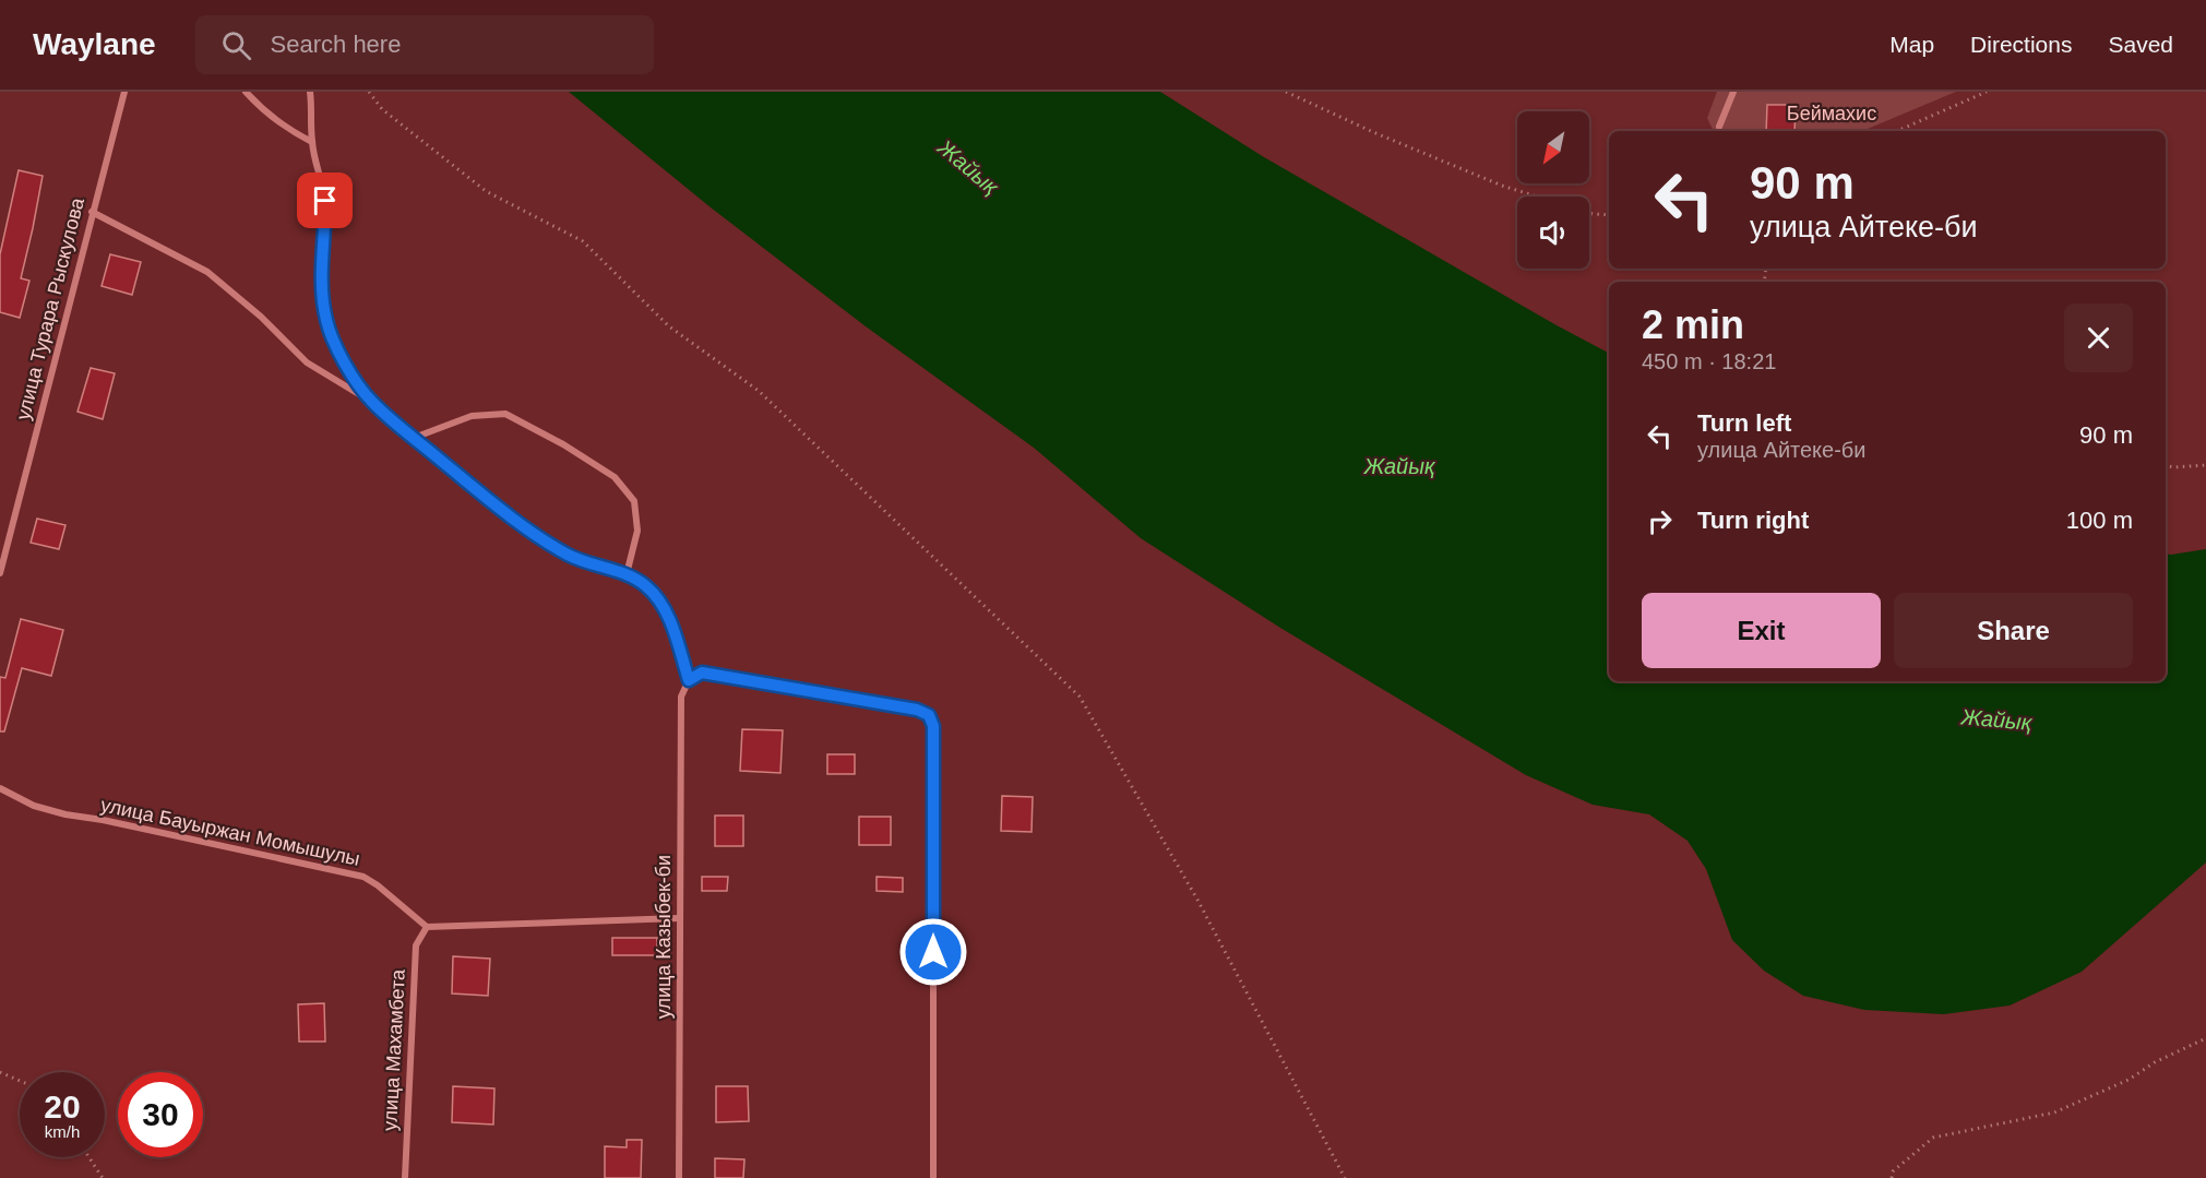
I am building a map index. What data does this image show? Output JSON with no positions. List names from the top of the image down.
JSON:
{
  "streets": {
    "street": [
      "улица Турара Рыскулова",
      "улица Бауыржан Момышулы",
      "улица Казыбек-би",
      "улица Махамбета"
    ]
  },
  "crossings": [
    ["улица Бауыржан Момышулы", "улица Махамбета"]
  ],
  "water": ["Жайық"],
  "parks": ["Беймахис"],
  "north": "bottom left",
  "page": {
    "header": "Waylane",
    "search": "Search here",
    "nav": ["Map", "Directions", "Saved"],
    "turn": ["90 m", "улица Айтеке-би"],
    "heading": ["2 min", "450 m · 18:21"],
    "list": [
      {
        "name": "Turn left",
        "note": "улица Айтеке-би",
        "value": "90 m"
      },
      {
        "name": "Turn right",
        "value": "100 m"
      }
    ],
    "buttons": ["Exit", "Share"],
    "speed": "20 km/h",
    "limit": "30"
  }
}
